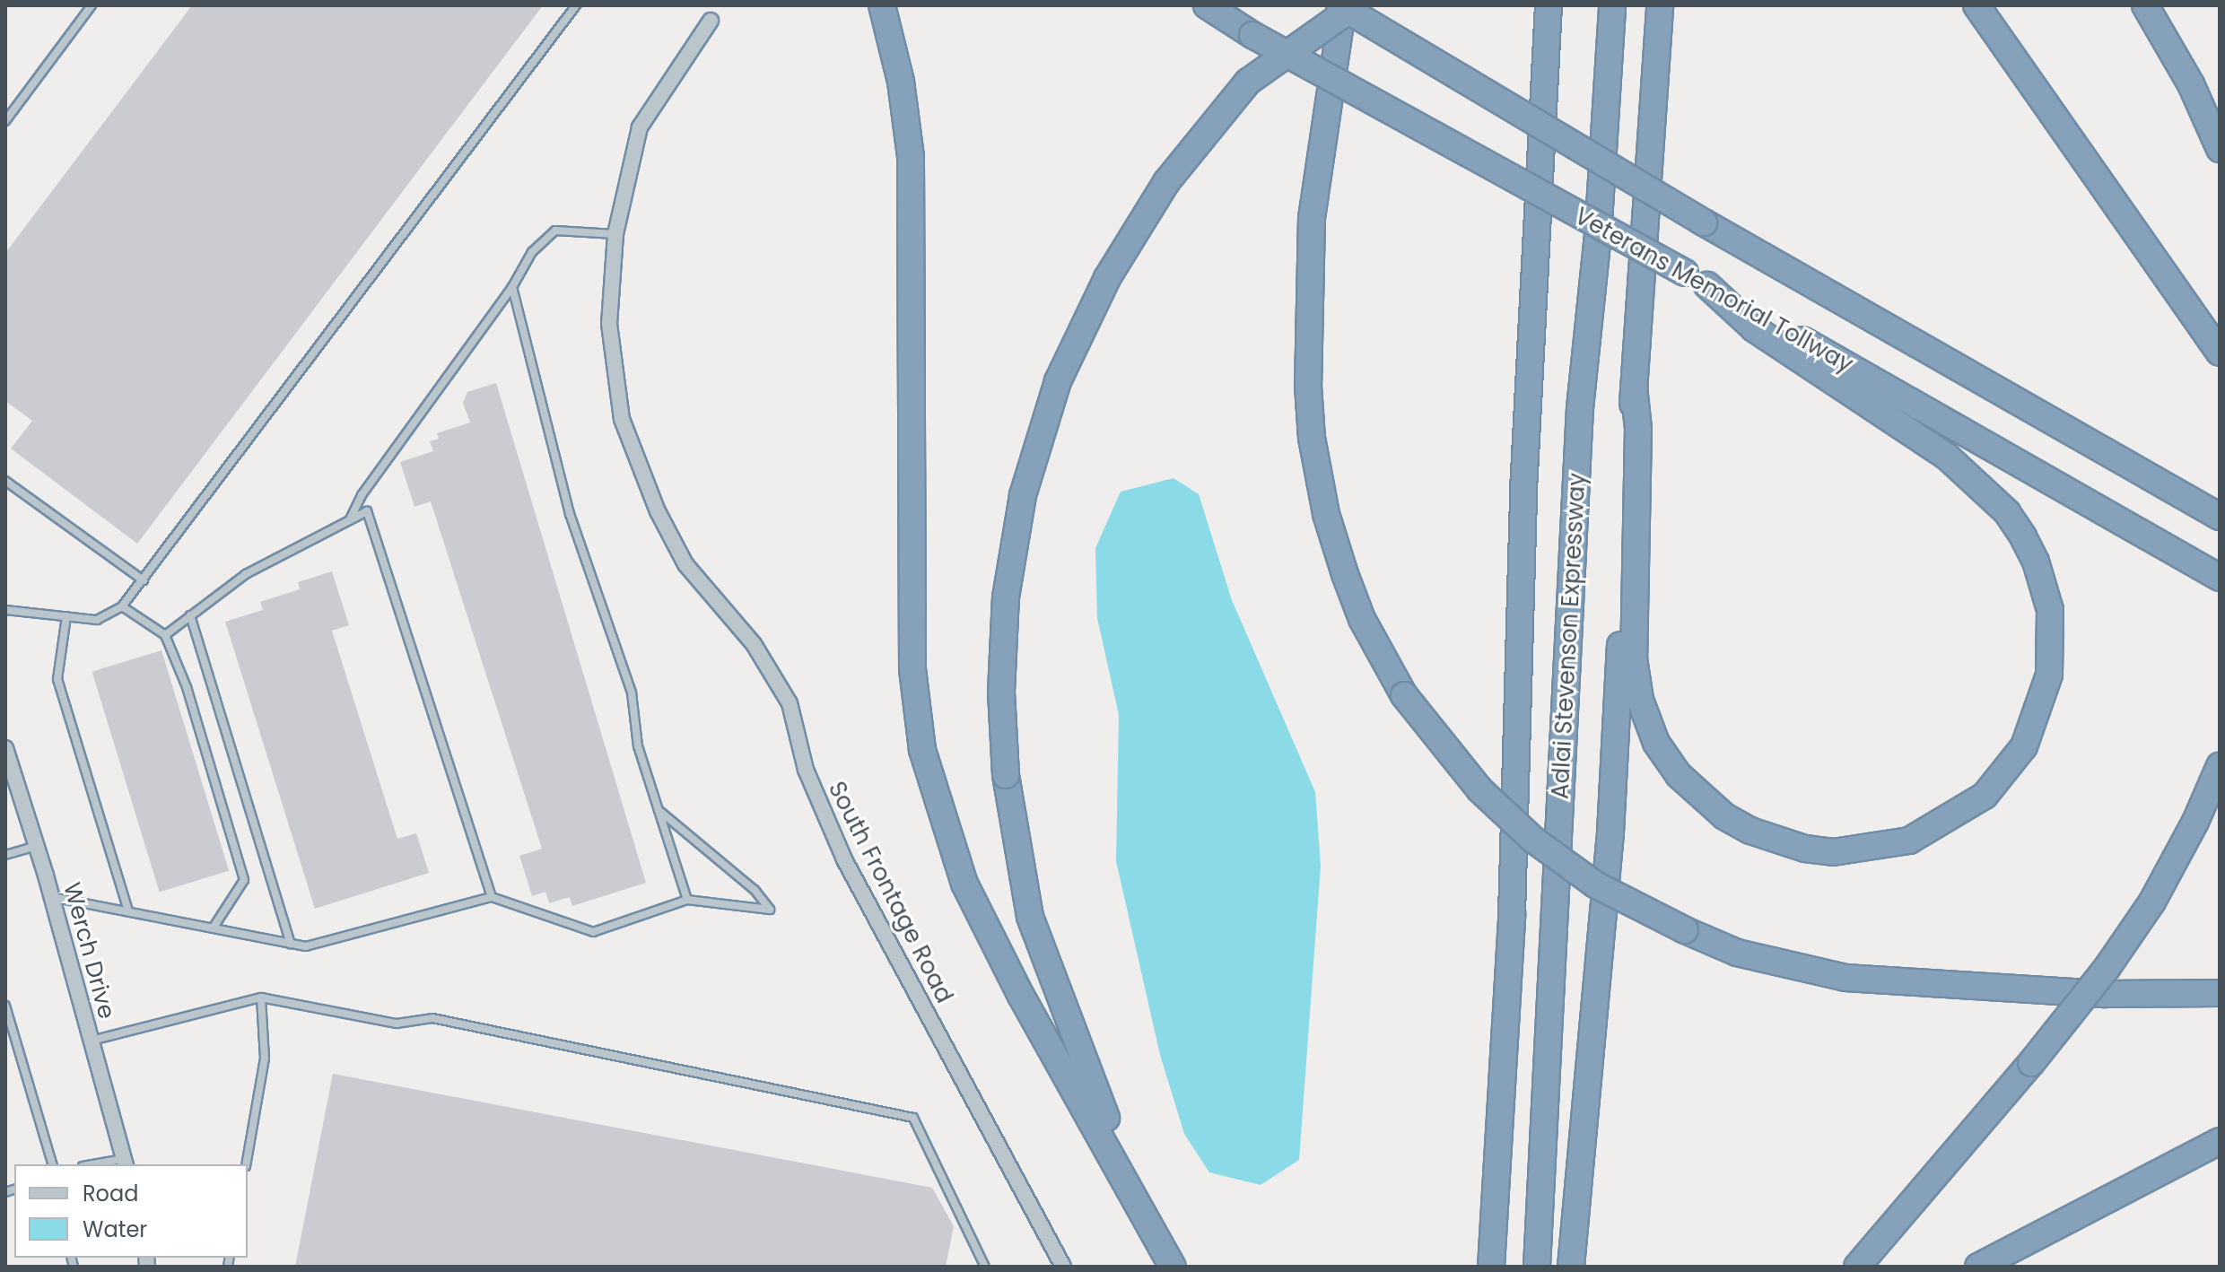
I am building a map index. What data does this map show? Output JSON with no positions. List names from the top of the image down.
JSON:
{
  "streets": {
    "highway": ["Veterans Memorial Tollway", "Adlai Stevenson Expressway"],
    "street": ["South Frontage Road", "Werch Drive"]
  },
  "legend": ["Road", "Water"]
}
